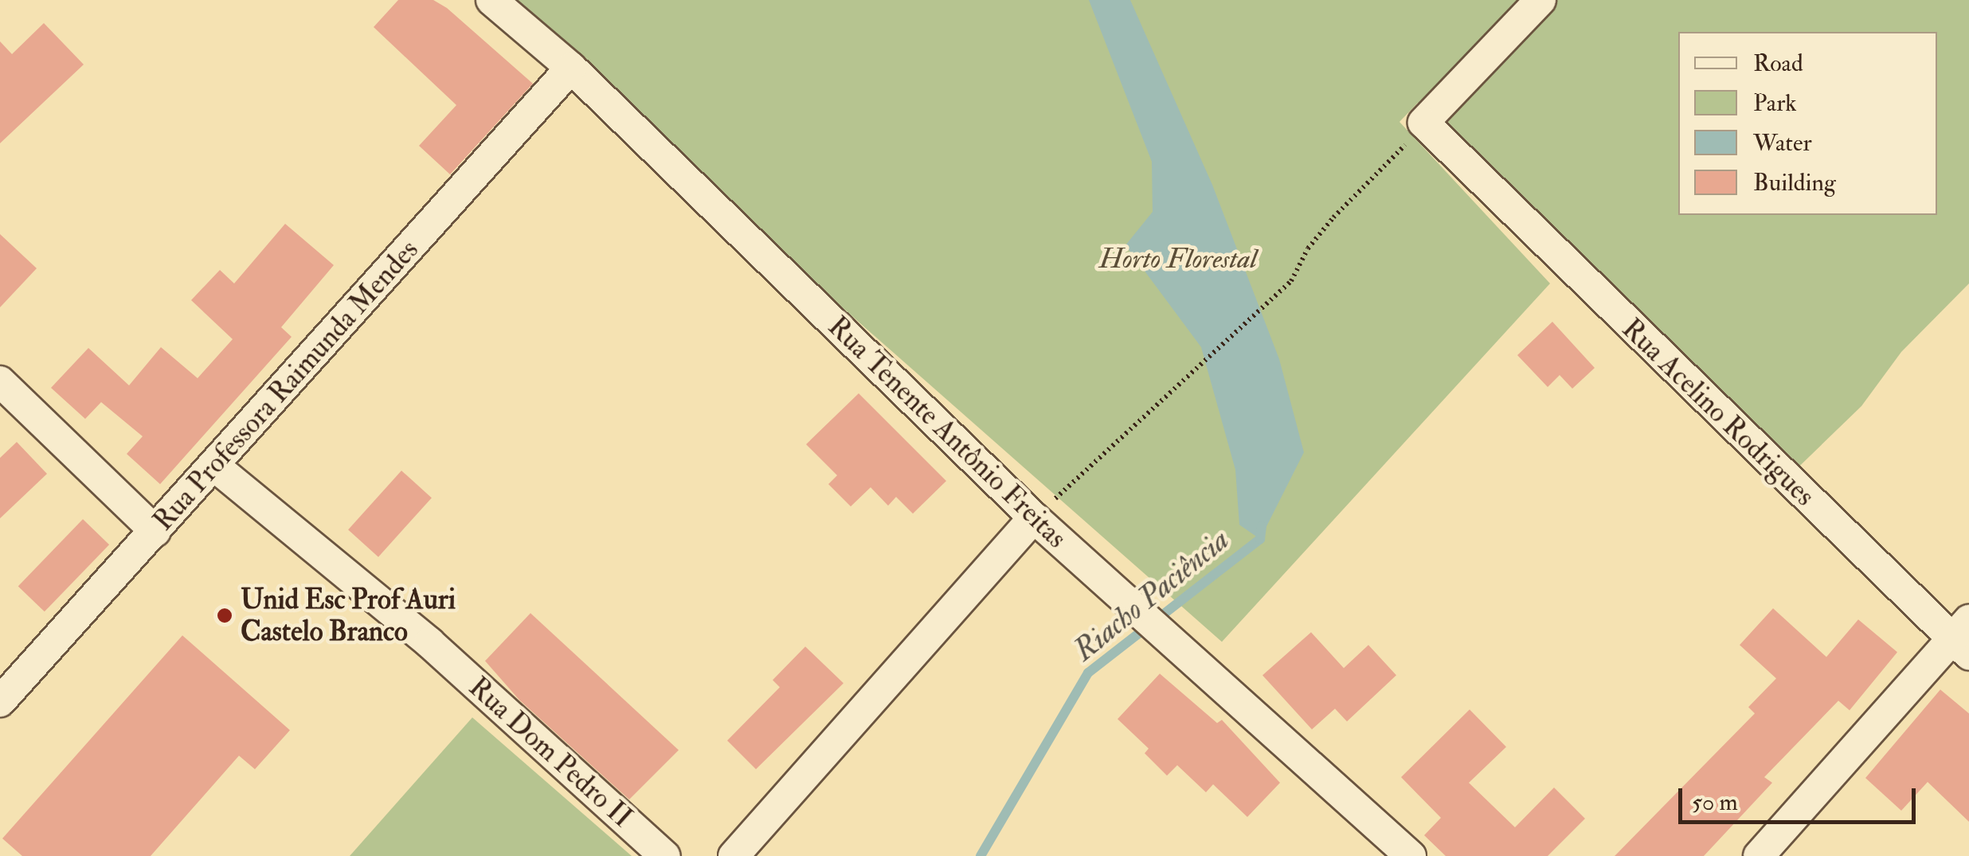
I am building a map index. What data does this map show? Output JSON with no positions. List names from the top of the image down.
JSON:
{
  "streets": {
    "street": [
      "Rua Professora Raimunda Mendes",
      "Rua Acelino Rodrigues",
      "Rua Tenente Antônio Freitas",
      "Rua Dom Pedro II"
    ]
  },
  "crossings": [
    ["Rua Professora Raimunda Mendes", "Rua Tenente Antônio Freitas"],
    ["Rua Professora Raimunda Mendes", "Rua Dom Pedro II"]
  ],
  "water": ["Riacho Paciência"],
  "parks": ["Horto Florestal"],
  "places": ["Unid Esc Prof Auri Castelo Branco"],
  "legend": [
    "Road",
    "Park",
    "Water",
    "Building"
  ],
  "scale_bar": "50 m"
}
